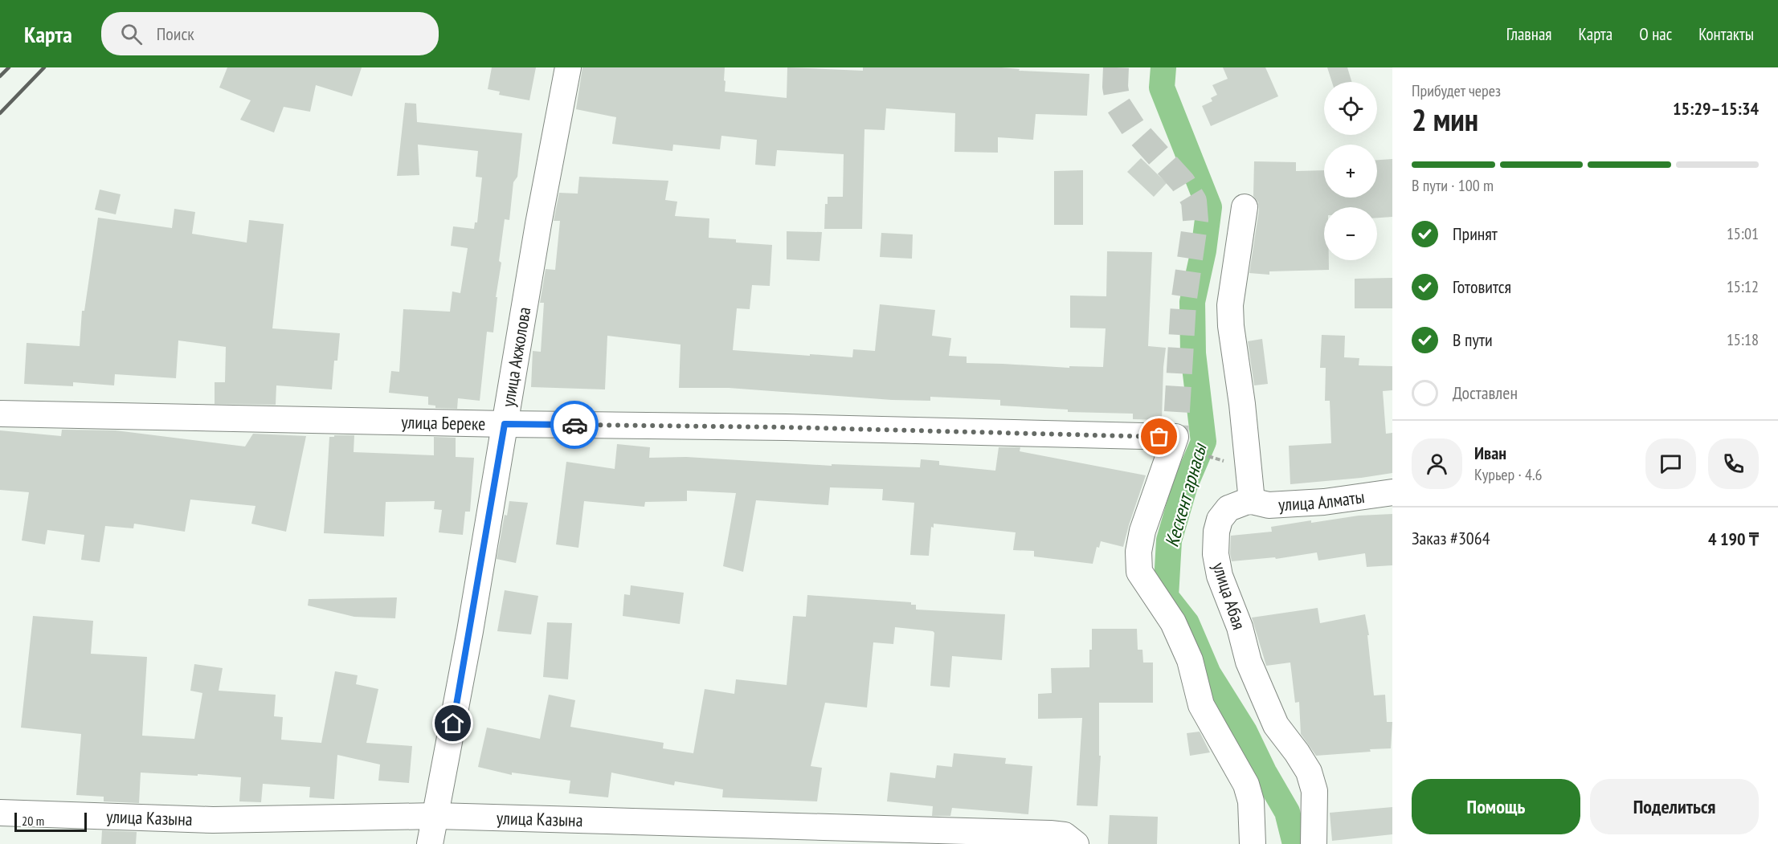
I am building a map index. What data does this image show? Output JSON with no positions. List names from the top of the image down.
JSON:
{
  "streets": {
    "street": [
      "улица Акжолова",
      "улица Береке",
      "улица Алматы",
      "улица Абая",
      "улица Казына"
    ]
  },
  "crossings": [
    ["улица Акжолова", "улица Береке"],
    ["улица Акжолова", "улица Казына"],
    ["улица Алматы", "улица Абая"]
  ],
  "water": ["Кескент арнасы"],
  "scale_bar": "20 m",
  "page": {
    "header": "Карта",
    "search": "Поиск",
    "nav": [
      "Главная",
      "Карта",
      "О нас",
      "Контакты"
    ],
    "heading": ["2 мин", "Прибудет через", "15:29–15:34"],
    "panel": [
      "Иван",
      "Курьер · 4.6",
      "Заказ #3064",
      "4 190 ₸"
    ],
    "map_buttons": ["+", "−"],
    "bar": "В пути · 100 m",
    "list": [
      ["Принят", "15:01"],
      ["Готовится", "15:12"],
      ["В пути", "15:18"],
      "Доставлен"
    ],
    "buttons": ["Помощь", "Поделиться"],
    "scale": "20 m"
  }
}
